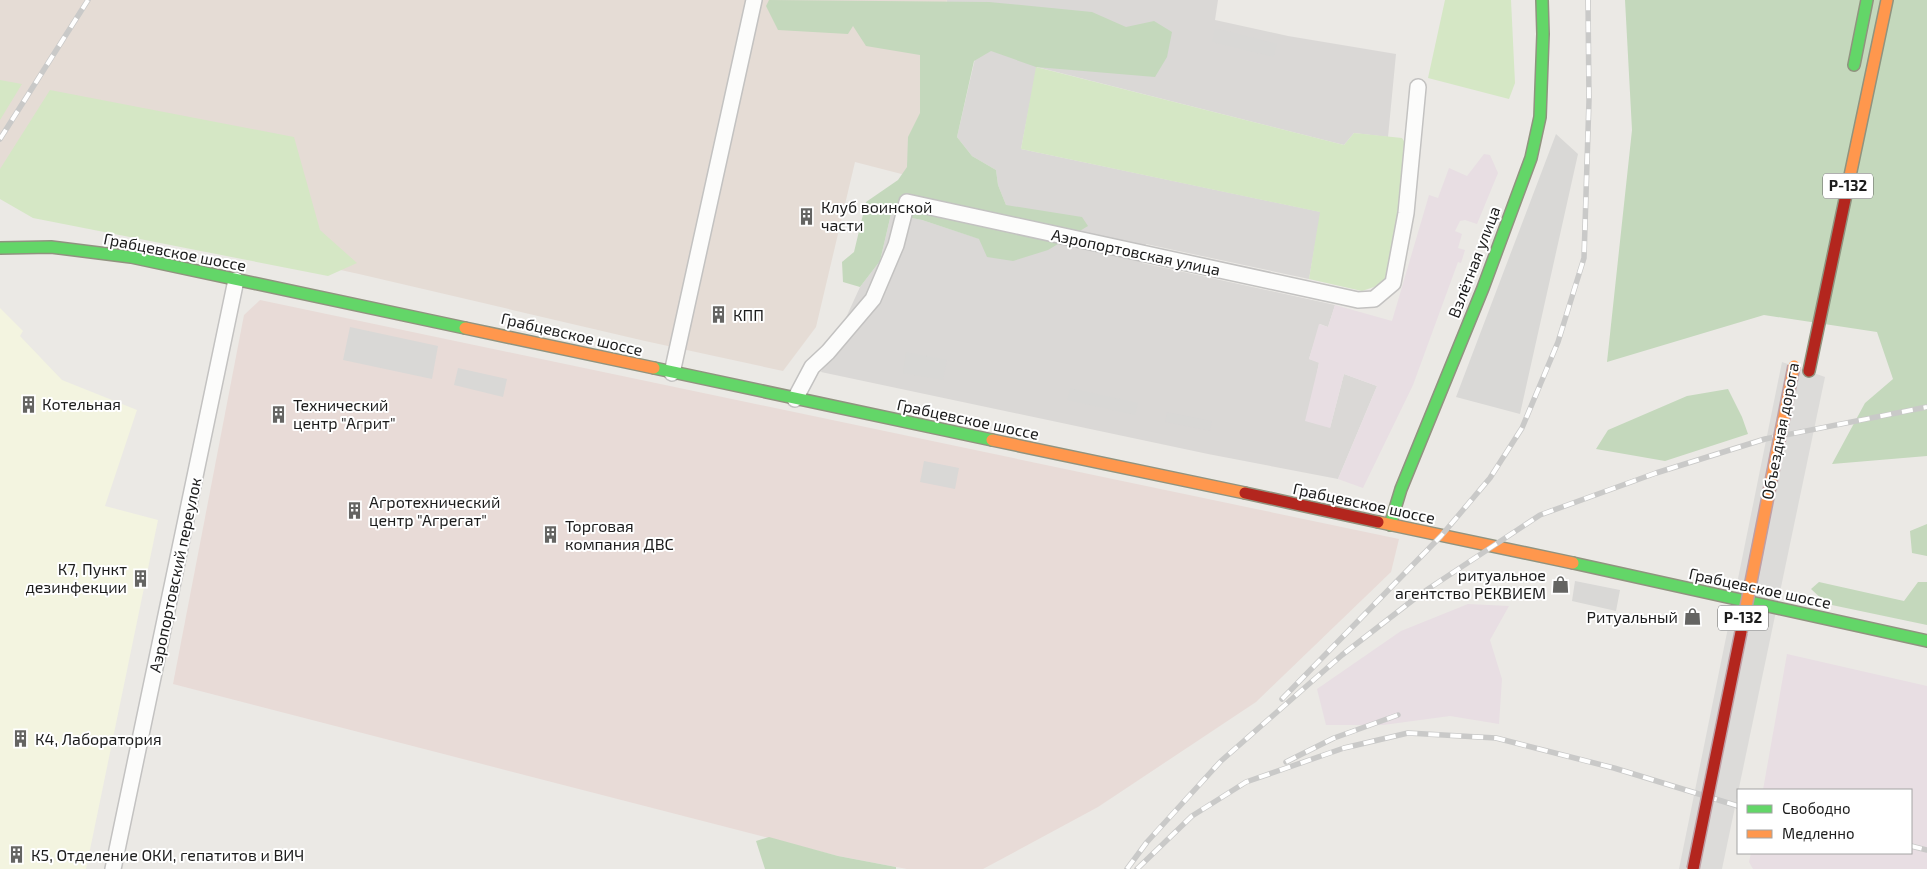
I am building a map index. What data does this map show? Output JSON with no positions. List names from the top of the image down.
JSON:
{
  "streets": {
    "main road": [
      "Р-132",
      "Грабцевское шоссе",
      "Взлётная улица",
      "Объездная дорога"
    ],
    "street": ["Аэропортовская улица", "Аэропортовский переулок"]
  },
  "crossings": [
    ["Грабцевское шоссе", "Аэропортовская улица"],
    ["Грабцевское шоссе", "Взлётная улица"],
    ["Грабцевское шоссе", "Аэропортовский переулок"]
  ],
  "places": {
    "building": [
      "Клуб воинской части",
      "КПП",
      "Котельная",
      "Технический центр \"Агрит\"",
      "Агротехнический центр \"Агрегат\"",
      "Торговая компания ДВС",
      "К7, Пункт дезинфекции",
      "К4, Лаборатория",
      "К5, Отделение ОКИ, гепатитов и ВИЧ"
    ],
    "shop": ["ритуальное агентство РЕКВИЕМ", "Ритуальный"]
  },
  "legend": ["Свободно", "Медленно"]
}
